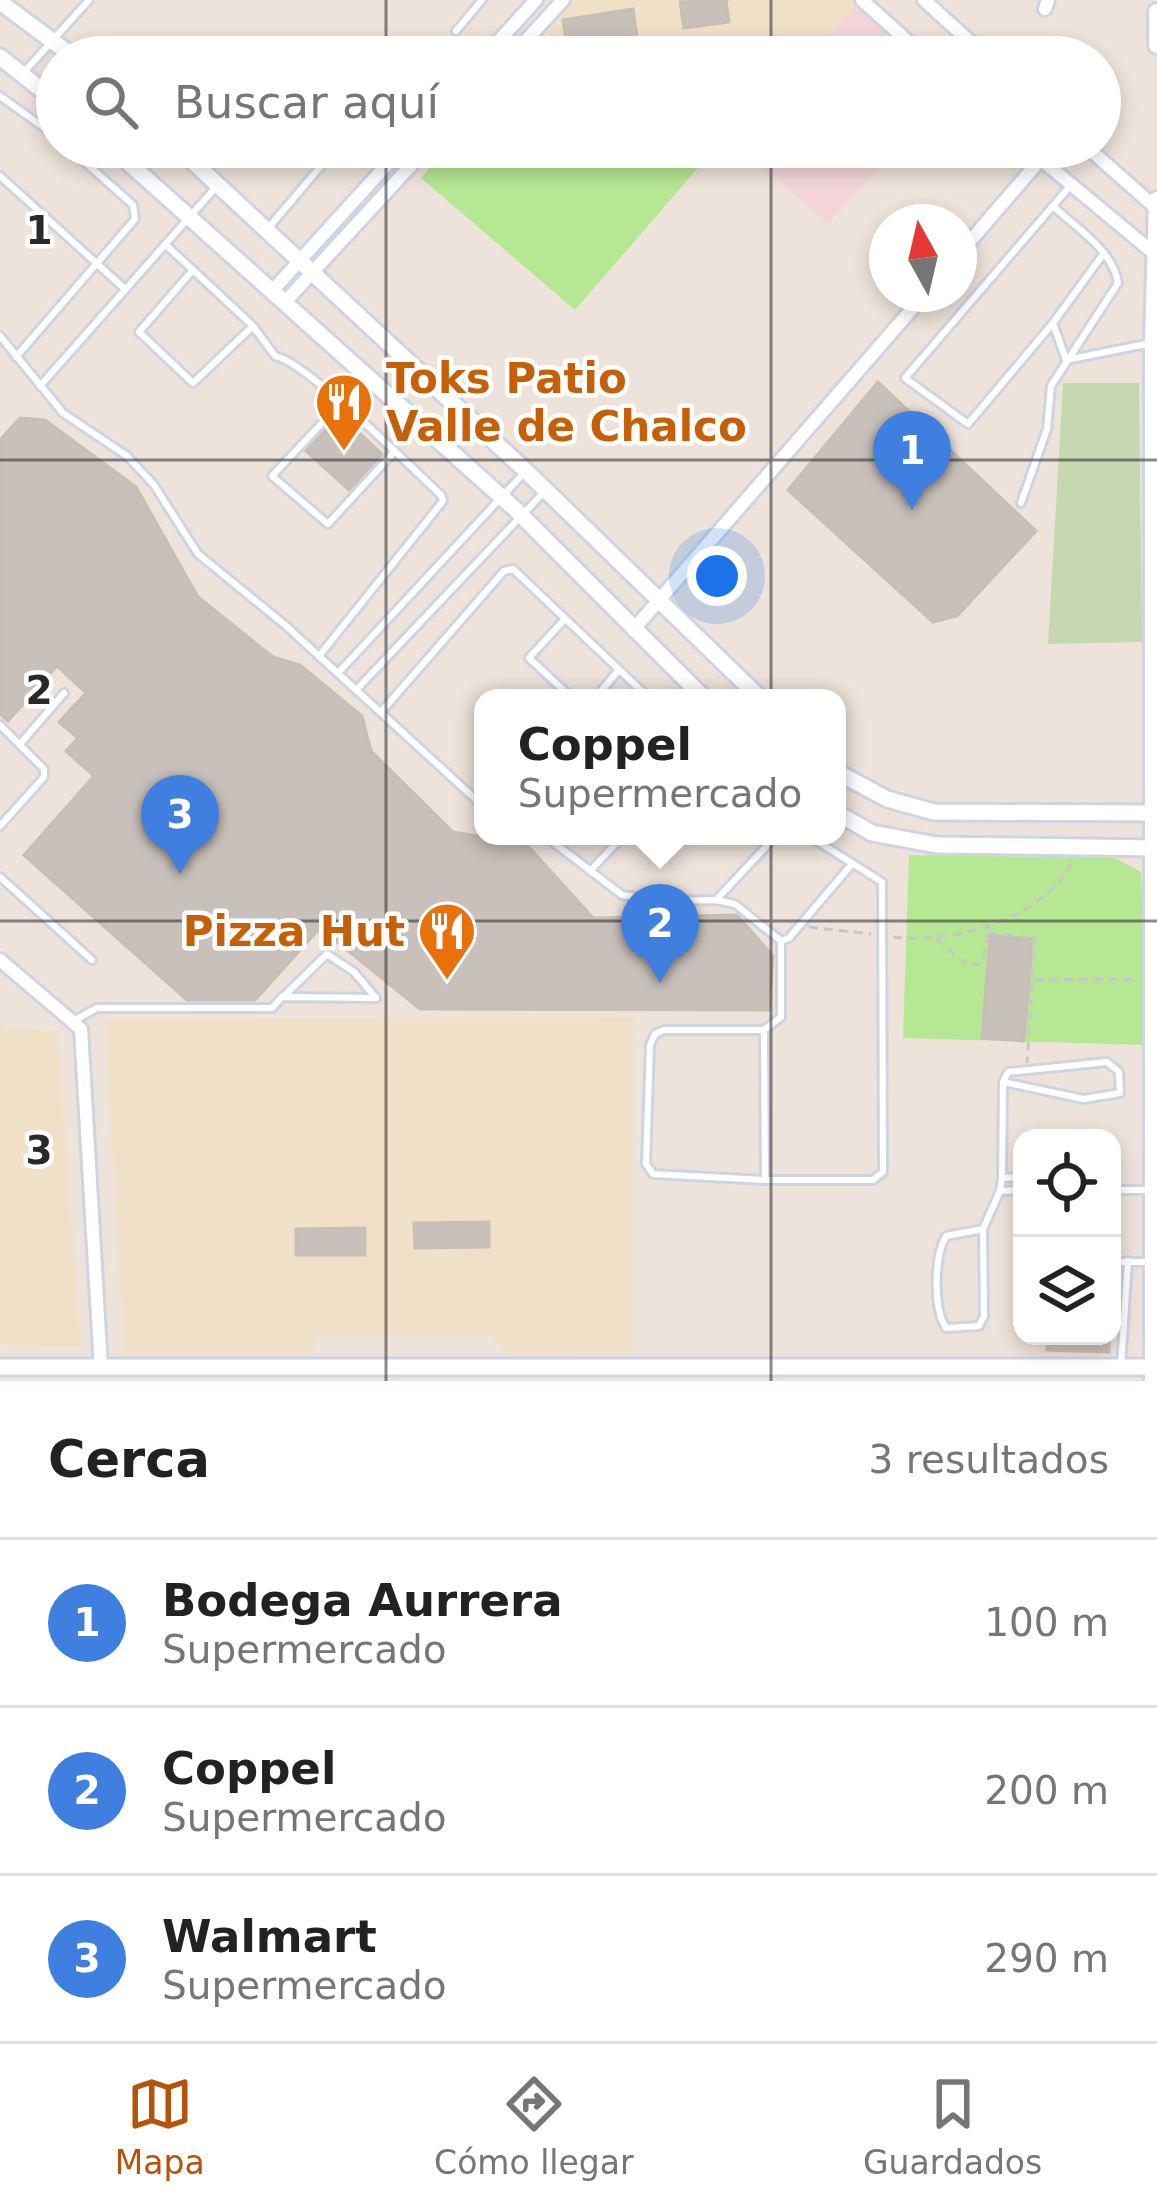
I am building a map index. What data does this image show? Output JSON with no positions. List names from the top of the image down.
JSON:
{
  "places": {
    "restaurant": ["Toks Patio Valle de Chalco", "Pizza Hut"]
  },
  "north": "top",
  "page": {
    "search": "Buscar aquí",
    "pins": ["1", "3", "2"],
    "popup": ["Coppel", "Supermercado"],
    "heading": ["Cerca", "3 resultados"],
    "list": [
      {
        "mark": "1",
        "name": "Bodega Aurrera",
        "note": "Supermercado",
        "value": "100 m"
      },
      {
        "mark": "2",
        "name": "Coppel",
        "note": "Supermercado",
        "value": "200 m"
      },
      {
        "mark": "3",
        "name": "Walmart",
        "note": "Supermercado",
        "value": "290 m"
      }
    ],
    "nav": ["Mapa", "Cómo llegar", "Guardados"]
  },
  "grid": {
    "rows": ["1", "2", "3"]
  }
}
